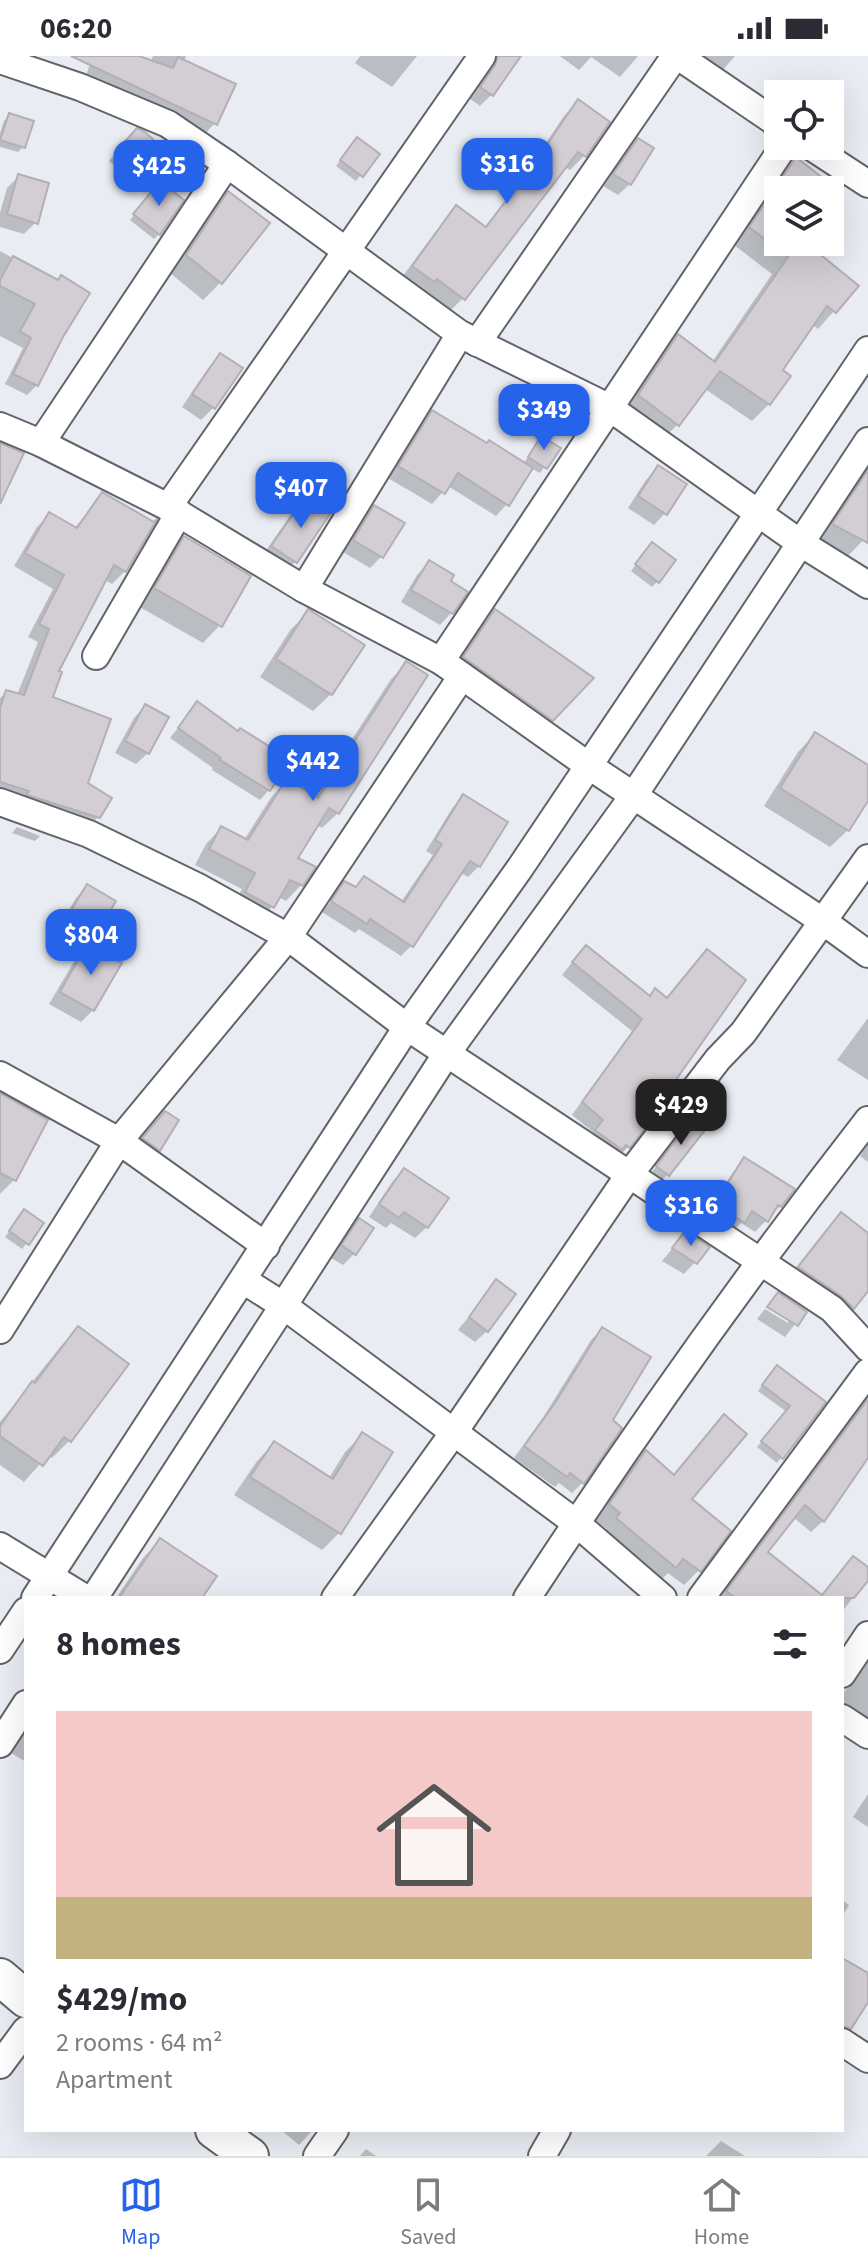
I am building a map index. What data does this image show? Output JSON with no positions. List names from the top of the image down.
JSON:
{
  "page": {
    "status": "06:20",
    "price": [
      "$316",
      "$425",
      "$349",
      "$407",
      "$442",
      "$804",
      "$429",
      "$316"
    ],
    "heading": "8 homes",
    "list": [
      {
        "name": "$429/mo",
        "note": "2 rooms · 64 m² · Apartment"
      }
    ],
    "tabs": ["Map", "Saved", "Home"]
  }
}
